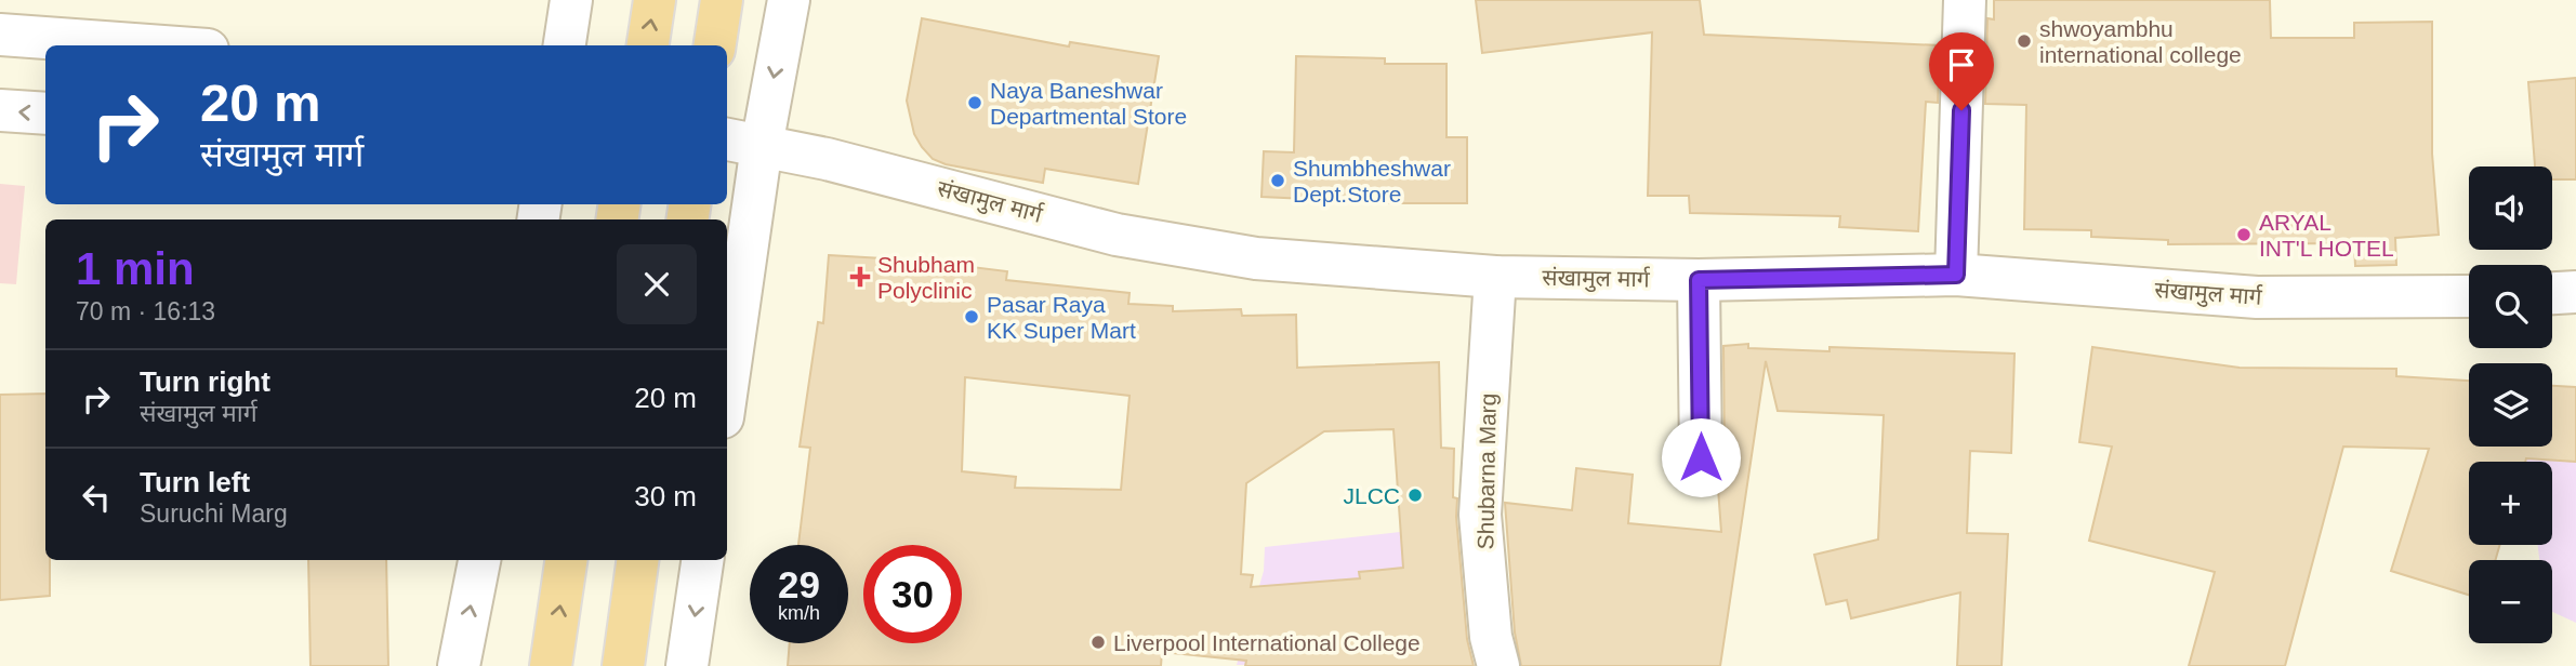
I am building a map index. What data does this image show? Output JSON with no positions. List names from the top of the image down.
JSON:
{
  "streets": {
    "main road": ["संखामुल मार्ग", "Shubarna Marg"]
  },
  "crossings": [
    ["संखामुल मार्ग", "Shubarna Marg"]
  ],
  "places": {
    "other": [
      "shwoyambhu international college",
      "Naya Baneshwar Departmental Store",
      "Shumbheshwar Dept.Store",
      "ARYAL INT'L HOTEL",
      "Pasar Raya KK Super Mart",
      "JLCC",
      "Liverpool International College"
    ],
    "health": ["Shubham Polyclinic"]
  },
  "page": {
    "turn": ["20 m", "संखामुल मार्ग"],
    "map_buttons": ["+", "−"],
    "heading": ["1 min", "70 m · 16:13"],
    "list": [
      {
        "name": "Turn right",
        "note": "संखामुल मार्ग",
        "value": "20 m"
      },
      {
        "name": "Turn left",
        "note": "Suruchi Marg",
        "value": "30 m"
      }
    ],
    "speed": "29 km/h",
    "limit": "30"
  }
}
